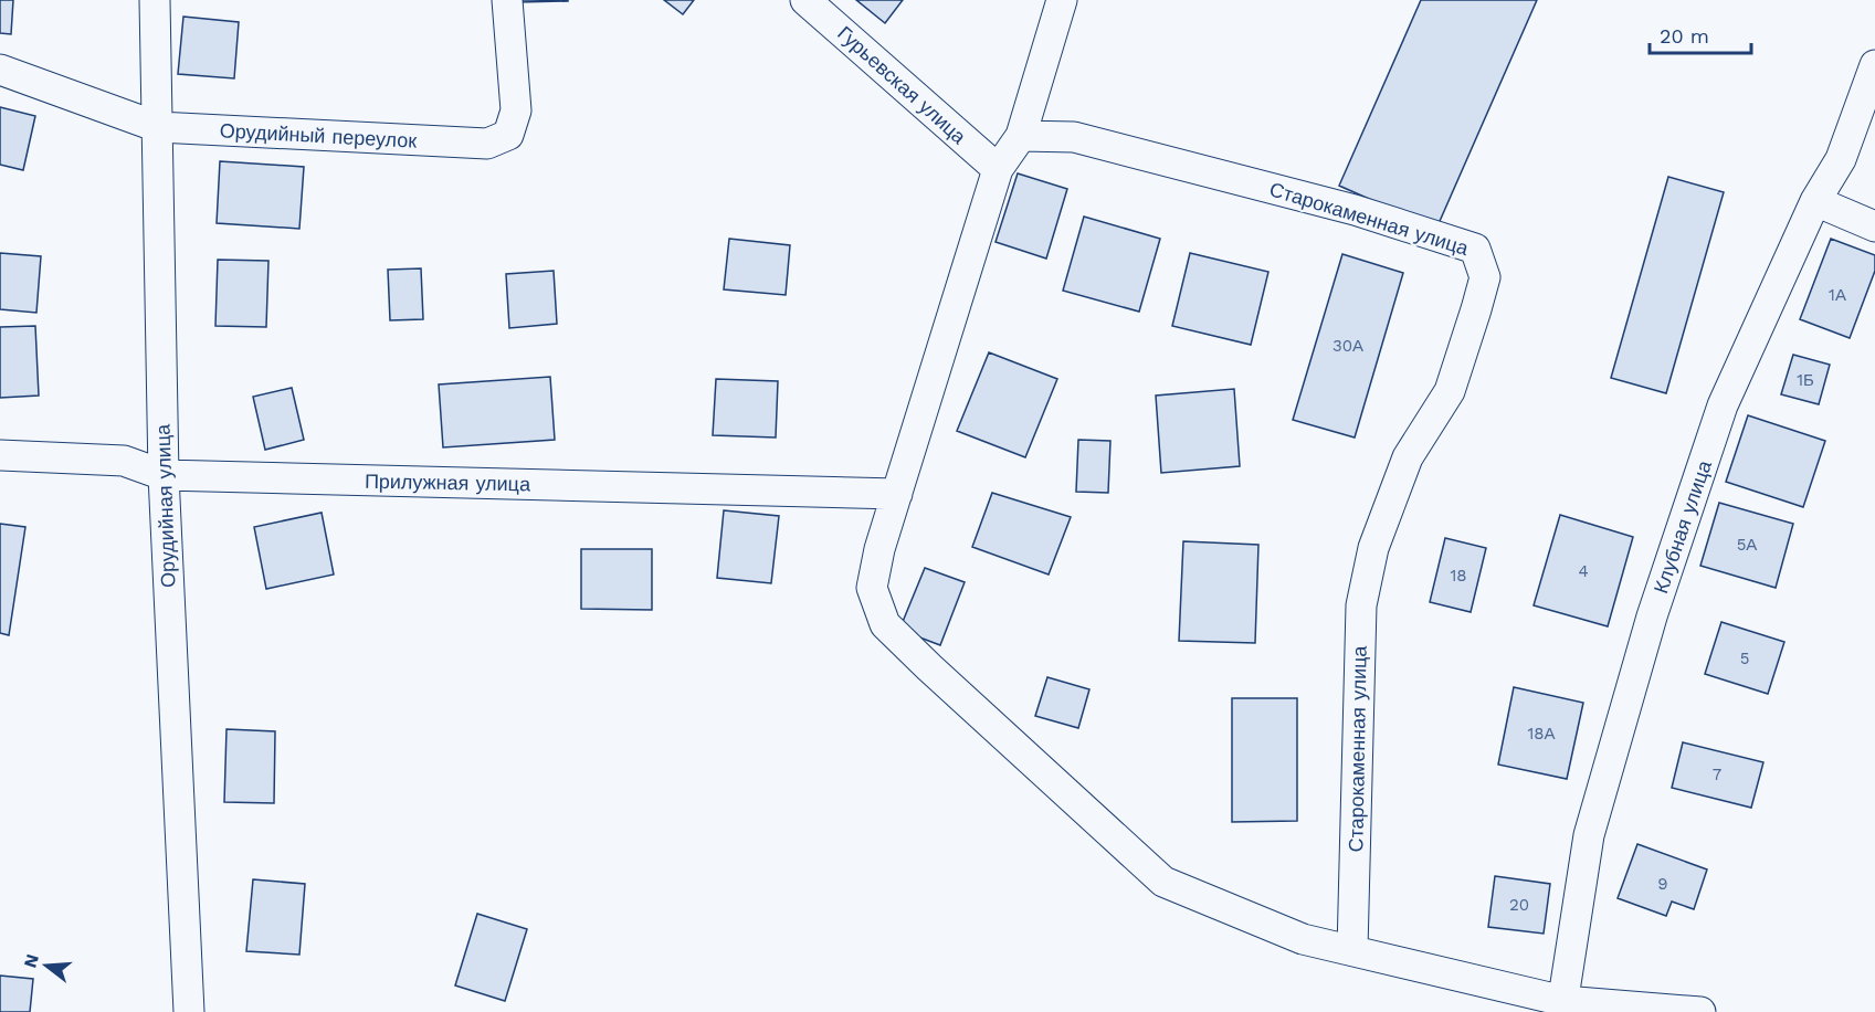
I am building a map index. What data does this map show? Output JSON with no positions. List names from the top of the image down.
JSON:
{
  "streets": {
    "street": [
      "Гурьевская улица",
      "Орудийный переулок",
      "Старокаменная улица",
      "Прилужная улица",
      "Орудийная улица",
      "Клубная улица"
    ]
  },
  "crossings": [
    ["Орудийный переулок", "Орудийная улица"],
    ["Прилужная улица", "Орудийная улица"]
  ],
  "house_numbers": [
    "1А",
    "30А",
    "1Б",
    "5А",
    "4",
    "18",
    "5",
    "18А",
    "7",
    "9",
    "20"
  ],
  "scale_bar": "20 m",
  "north": "left"
}
